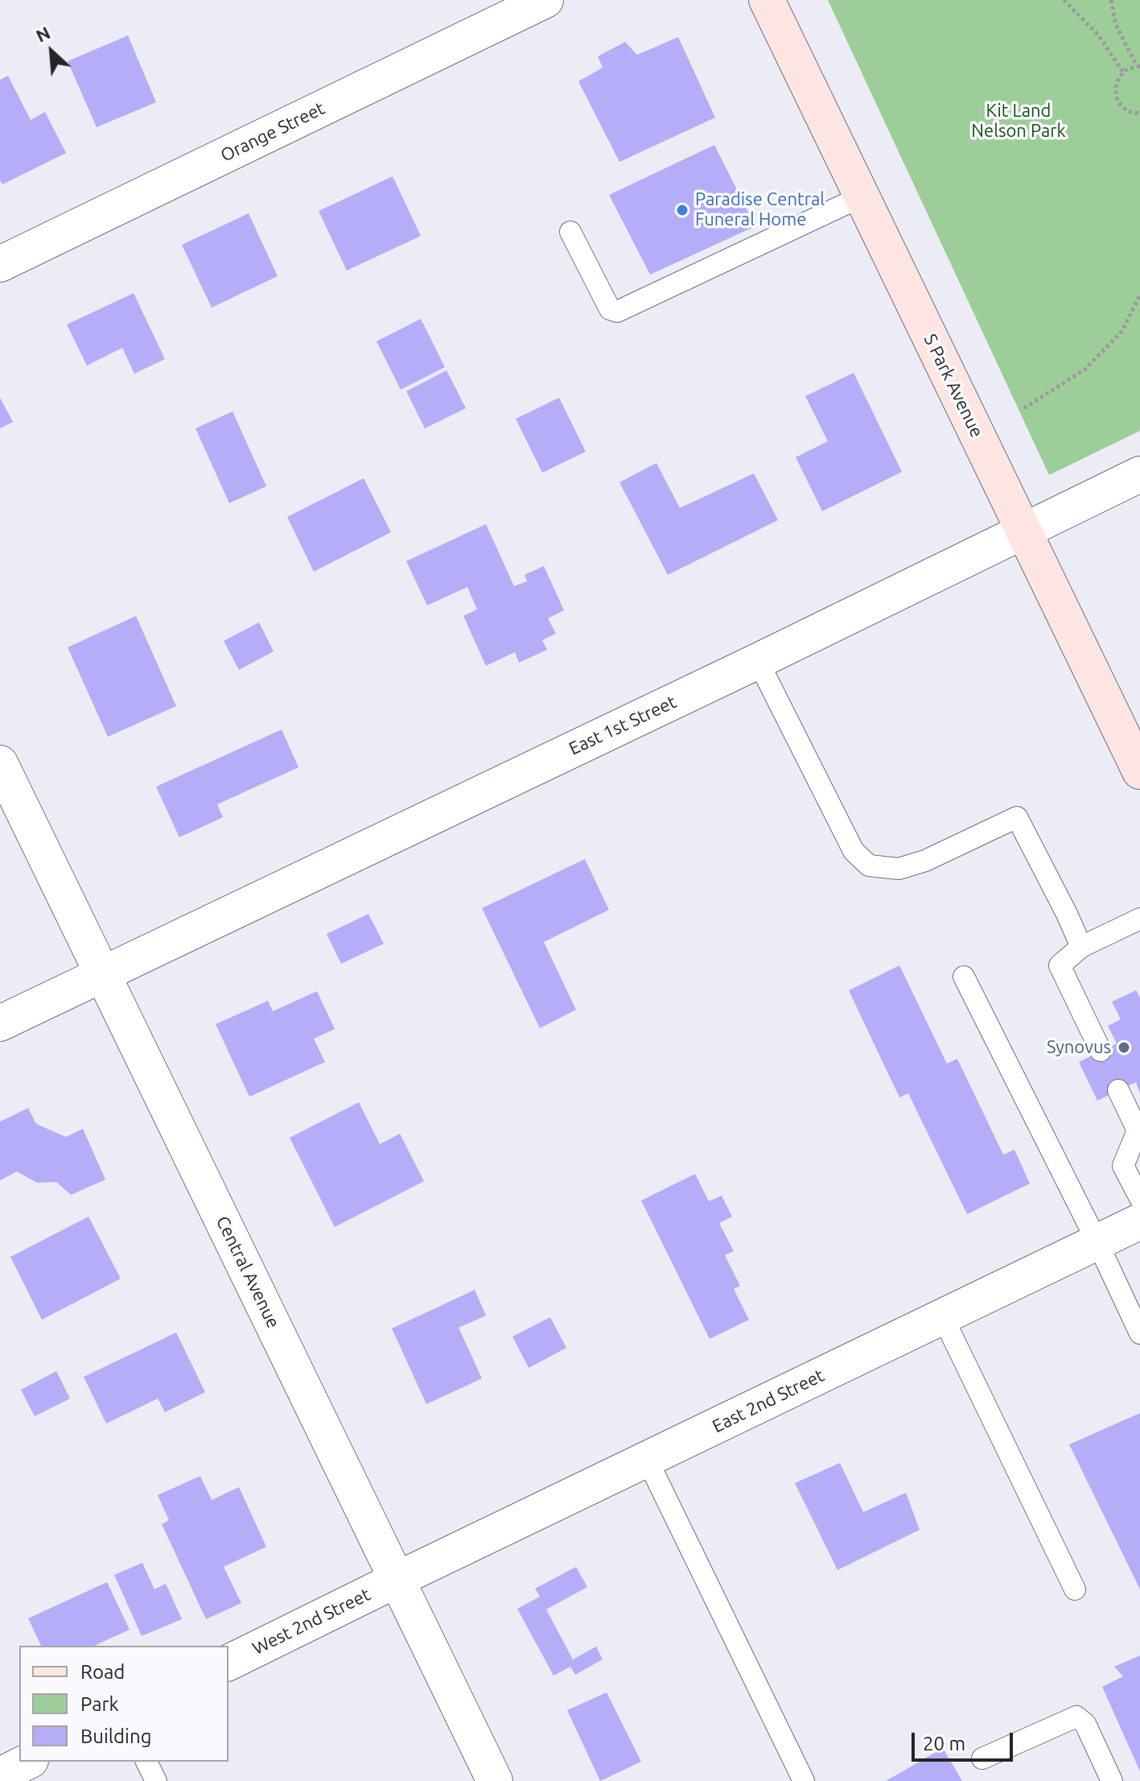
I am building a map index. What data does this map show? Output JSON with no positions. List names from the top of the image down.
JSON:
{
  "streets": {
    "main road": ["S Park Avenue"],
    "street": [
      "Orange Street",
      "East 1st Street",
      "Central Avenue",
      "East 2nd Street",
      "West 2nd Street"
    ]
  },
  "crossings": [
    ["S Park Avenue", "East 1st Street"],
    ["East 1st Street", "Central Avenue"],
    ["Central Avenue", "East 2nd Street"],
    ["Central Avenue", "West 2nd Street"],
    ["East 2nd Street", "West 2nd Street"]
  ],
  "parks": ["Kit Land Nelson Park"],
  "places": ["Paradise Central Funeral Home", "Synovus"],
  "legend": ["Road", "Park", "Building"],
  "scale_bar": "20 m",
  "north": "top left"
}
